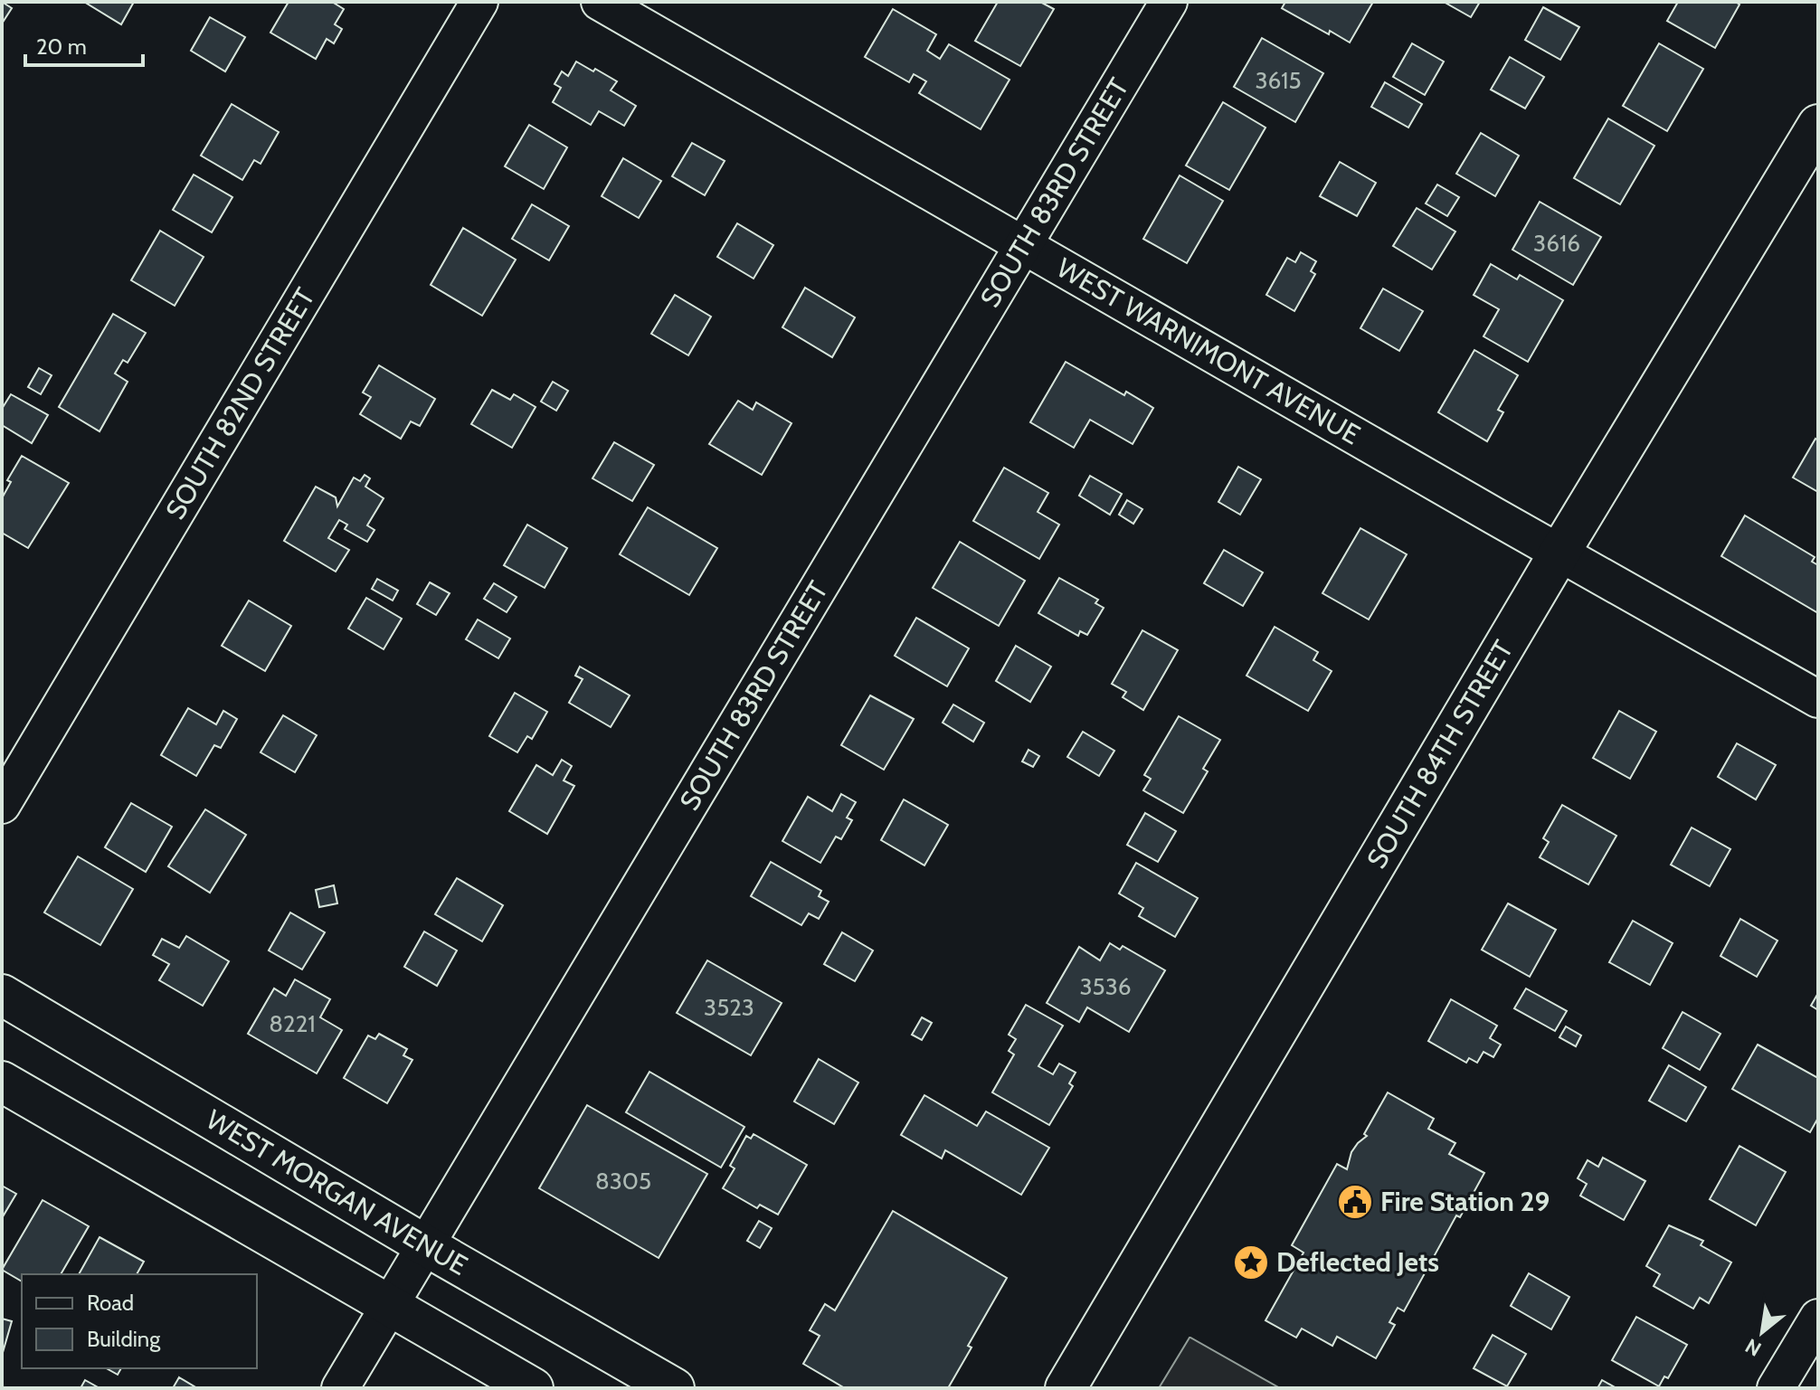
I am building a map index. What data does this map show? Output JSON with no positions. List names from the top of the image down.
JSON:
{
  "streets": {
    "street": [
      "SOUTH 83RD STREET",
      "WEST WARNIMONT AVENUE",
      "SOUTH 82ND STREET",
      "SOUTH 84TH STREET",
      "WEST MORGAN AVENUE"
    ]
  },
  "crossings": [
    ["SOUTH 83RD STREET", "WEST WARNIMONT AVENUE"],
    ["SOUTH 83RD STREET", "WEST MORGAN AVENUE"],
    ["WEST WARNIMONT AVENUE", "SOUTH 84TH STREET"]
  ],
  "places": {
    "public building": ["Fire Station 29"],
    "place": ["Deflected Jets"]
  },
  "house_numbers": [
    "3615",
    "3616",
    "3536",
    "3523",
    "8221",
    "8305"
  ],
  "legend": ["Road", "Building"],
  "scale_bar": "20 m",
  "north": "bottom left"
}
